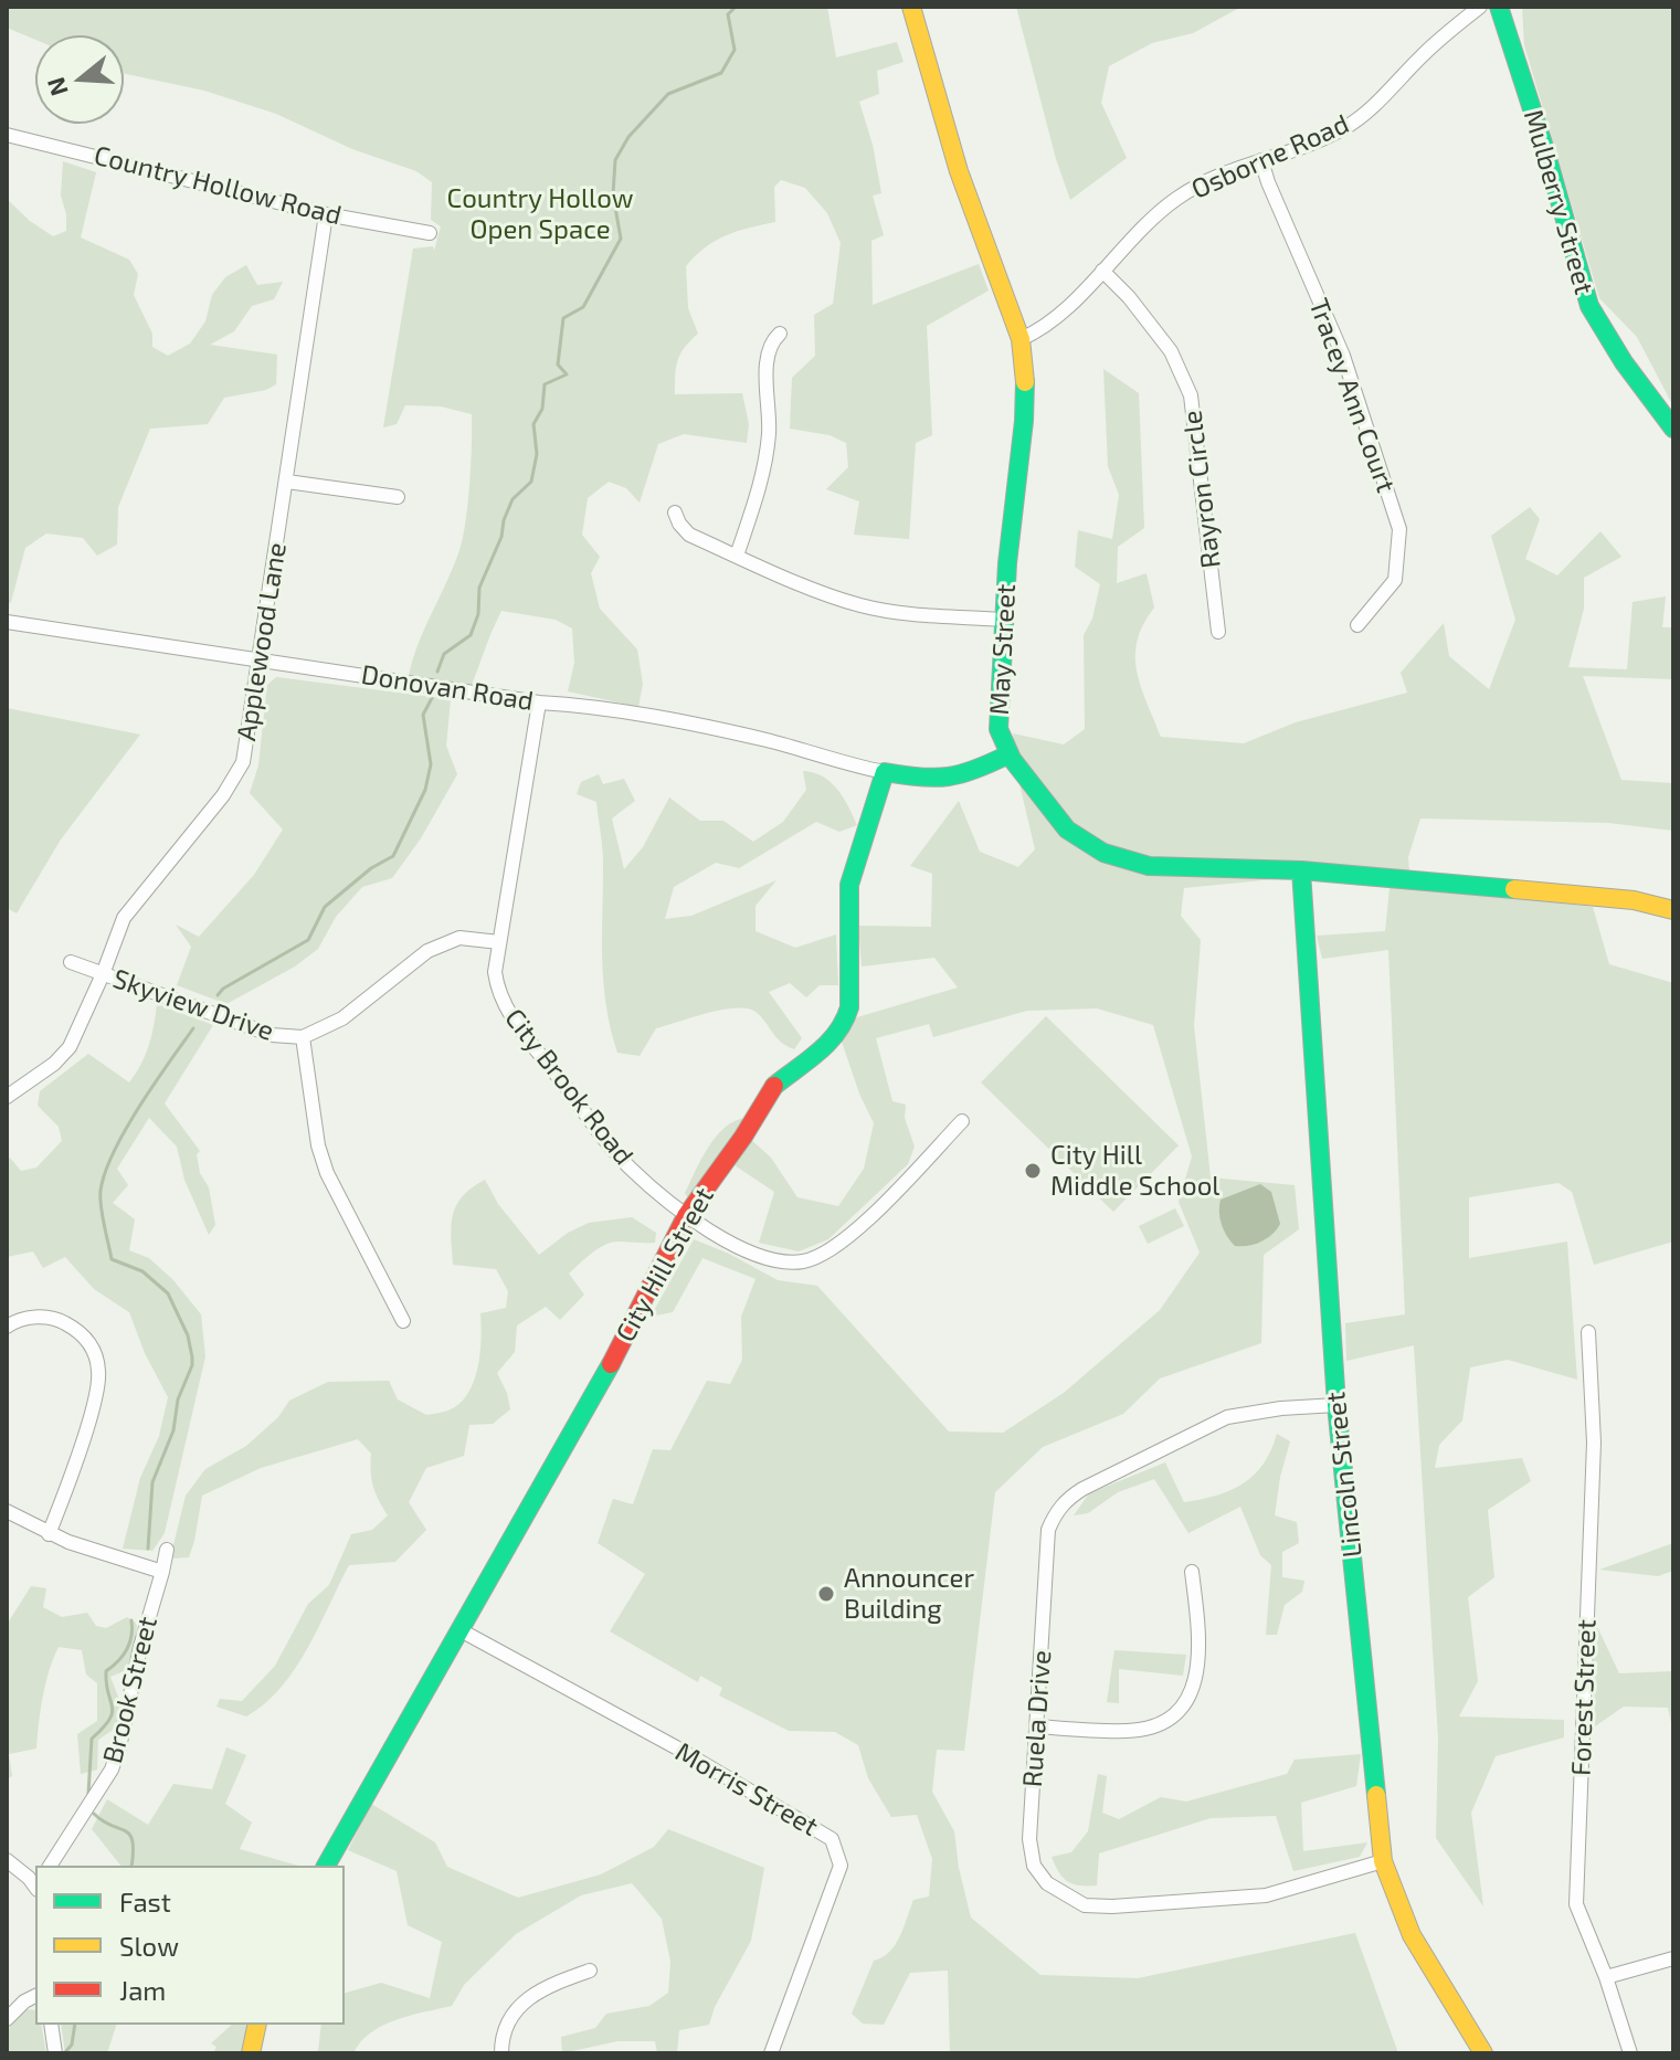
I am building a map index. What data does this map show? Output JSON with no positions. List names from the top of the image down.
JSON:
{
  "streets": {
    "street": [
      "Osborne Road",
      "Country Hollow Road",
      "Mulberry Street",
      "Tracey Ann Court",
      "Rayron Circle",
      "Applewood Lane",
      "May Street",
      "Donovan Road",
      "Skyview Drive",
      "City Brook Road",
      "City Hill Street",
      "Lincoln Street",
      "Brook Street",
      "Forest Street",
      "Ruela Drive",
      "Morris Street"
    ]
  },
  "crossings": [
    ["Osborne Road", "Tracey Ann Court"],
    ["Osborne Road", "Rayron Circle"],
    ["Osborne Road", "May Street"],
    ["Country Hollow Road", "Applewood Lane"],
    ["Applewood Lane", "Donovan Road"],
    ["Applewood Lane", "Skyview Drive"],
    ["May Street", "Lincoln Street"],
    ["Donovan Road", "City Brook Road"],
    ["Donovan Road", "City Hill Street"],
    ["Skyview Drive", "City Brook Road"],
    ["City Brook Road", "City Hill Street"],
    ["City Hill Street", "Morris Street"],
    ["Lincoln Street", "Ruela Drive"]
  ],
  "parks": ["Country Hollow Open Space"],
  "places": ["City Hill Middle School", "Announcer Building"],
  "legend": ["Fast", "Slow", "Jam"],
  "north": "left"
}
